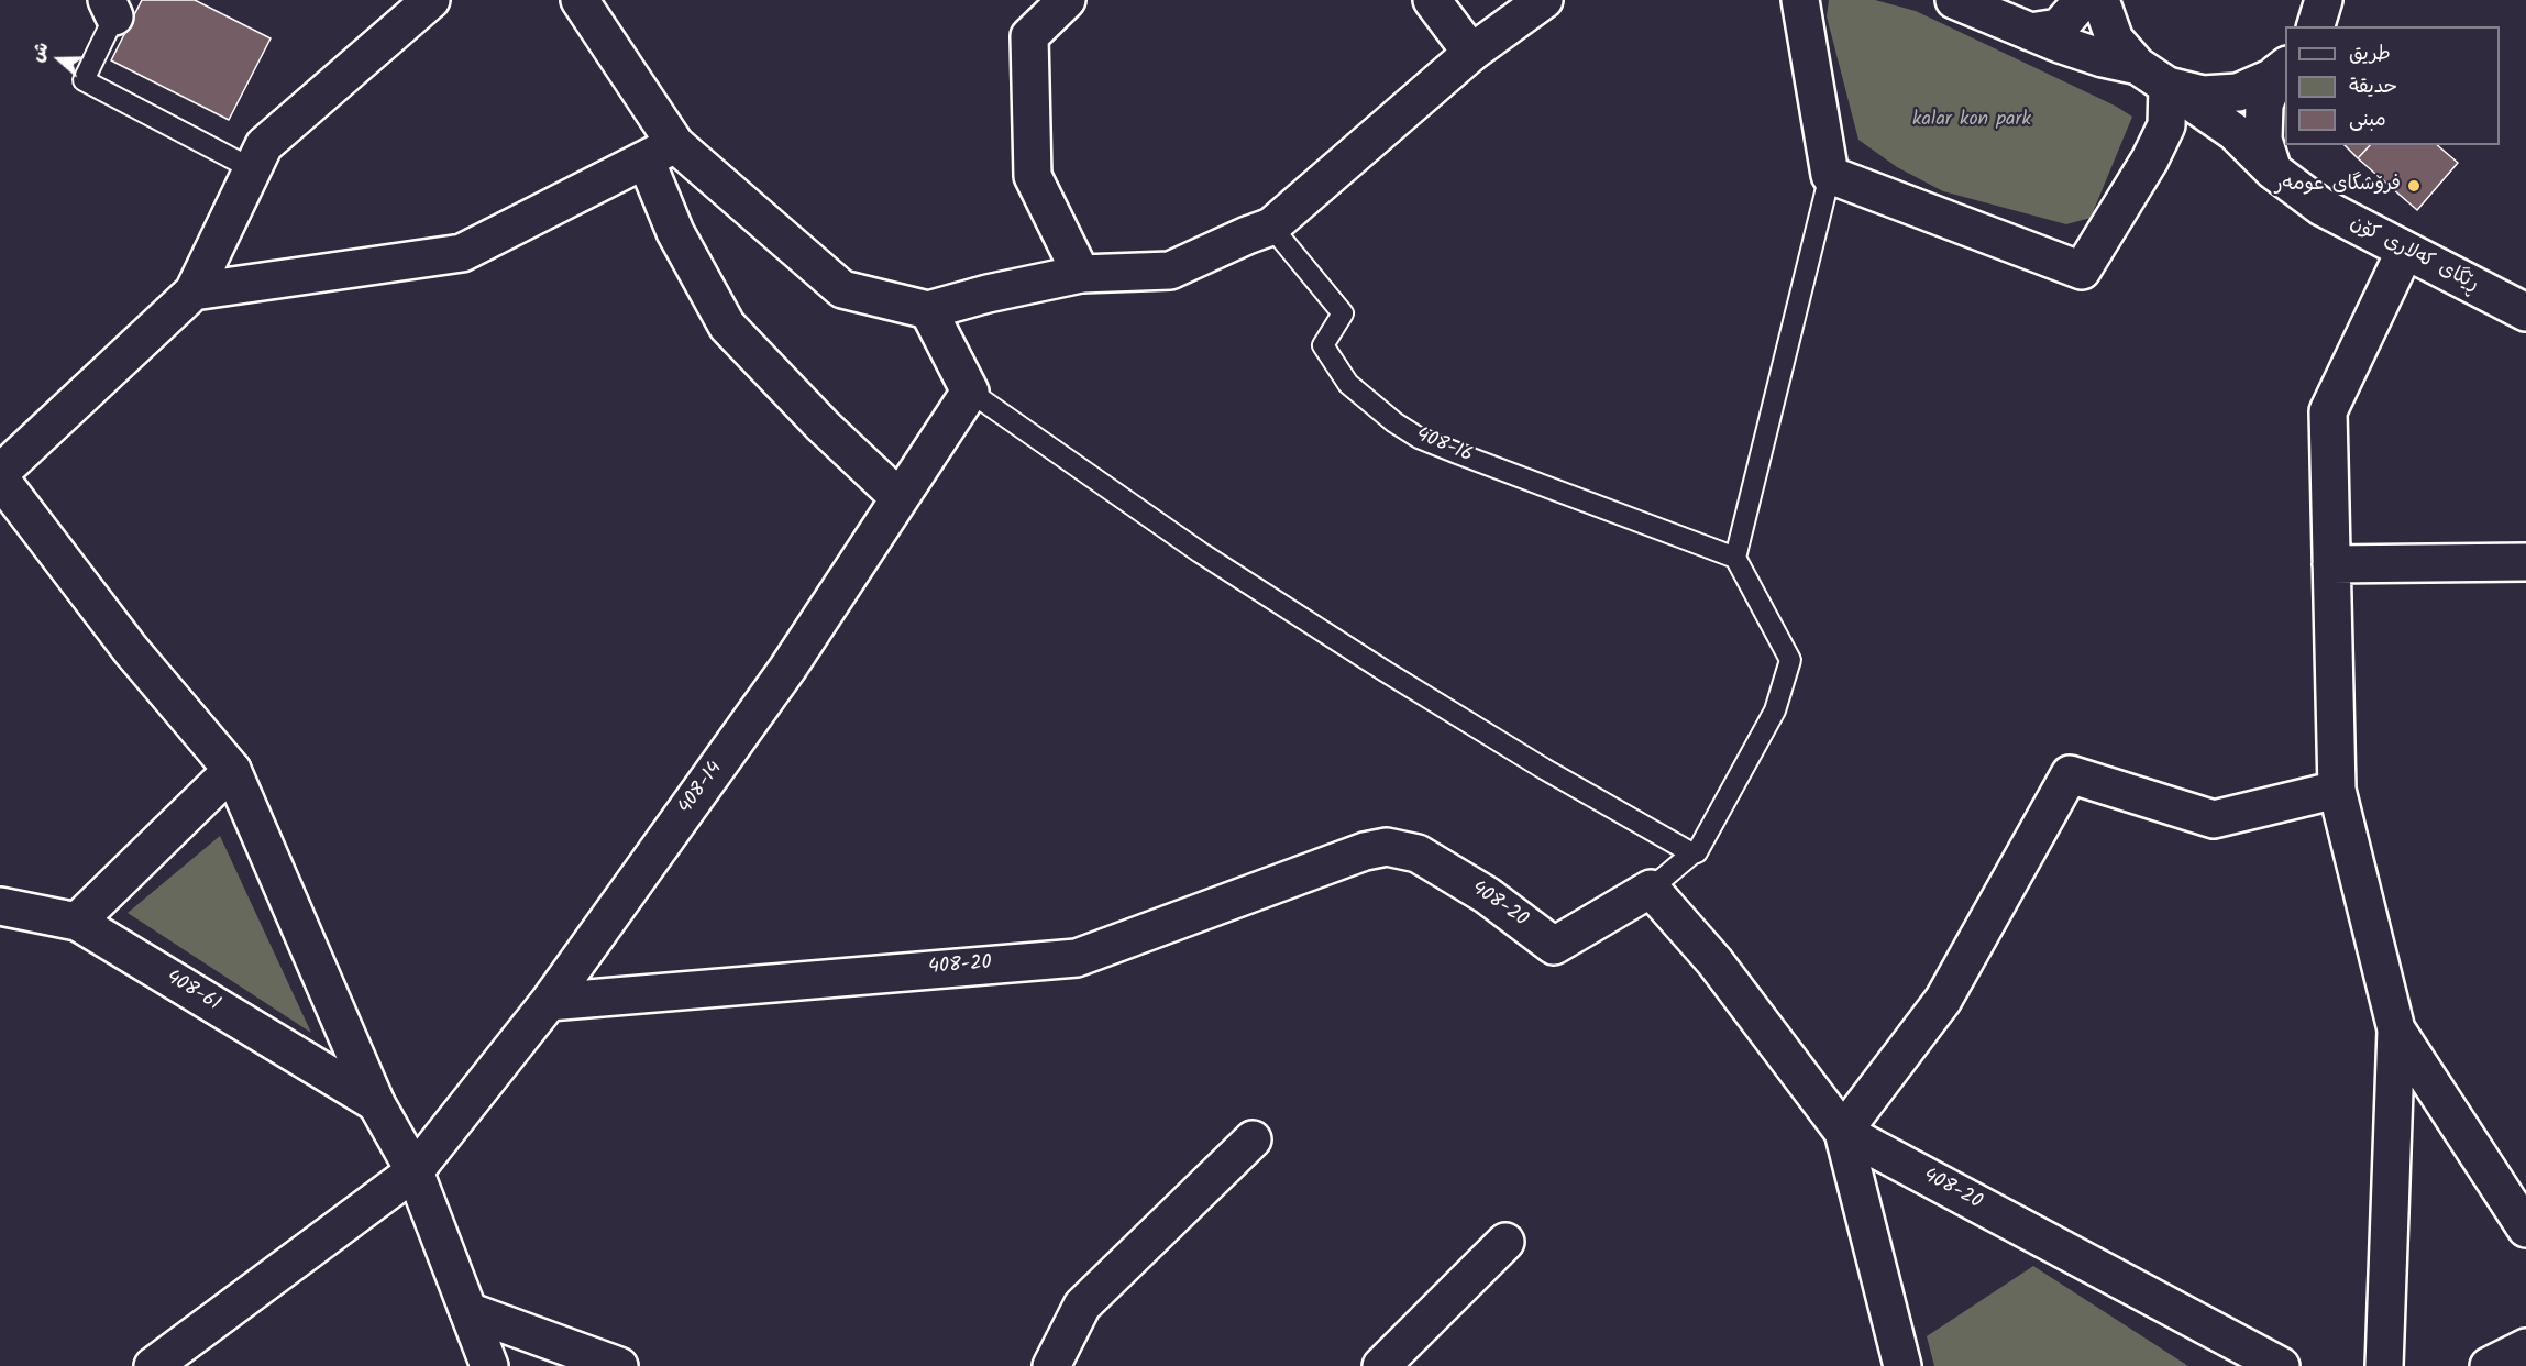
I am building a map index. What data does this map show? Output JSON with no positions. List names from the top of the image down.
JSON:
{
  "streets": {
    "street": [
      "ڕێگای کەلاری کۆن",
      "408-14",
      "408-20",
      "408-61"
    ],
    "lane": ["408-16"]
  },
  "crossings": [
    ["408-14", "408-20"]
  ],
  "parks": ["kalar kon park"],
  "places": ["فرۆشگای عومەر"],
  "legend": ["طريق", "حديقة", "مبنى"],
  "north": "left"
}
